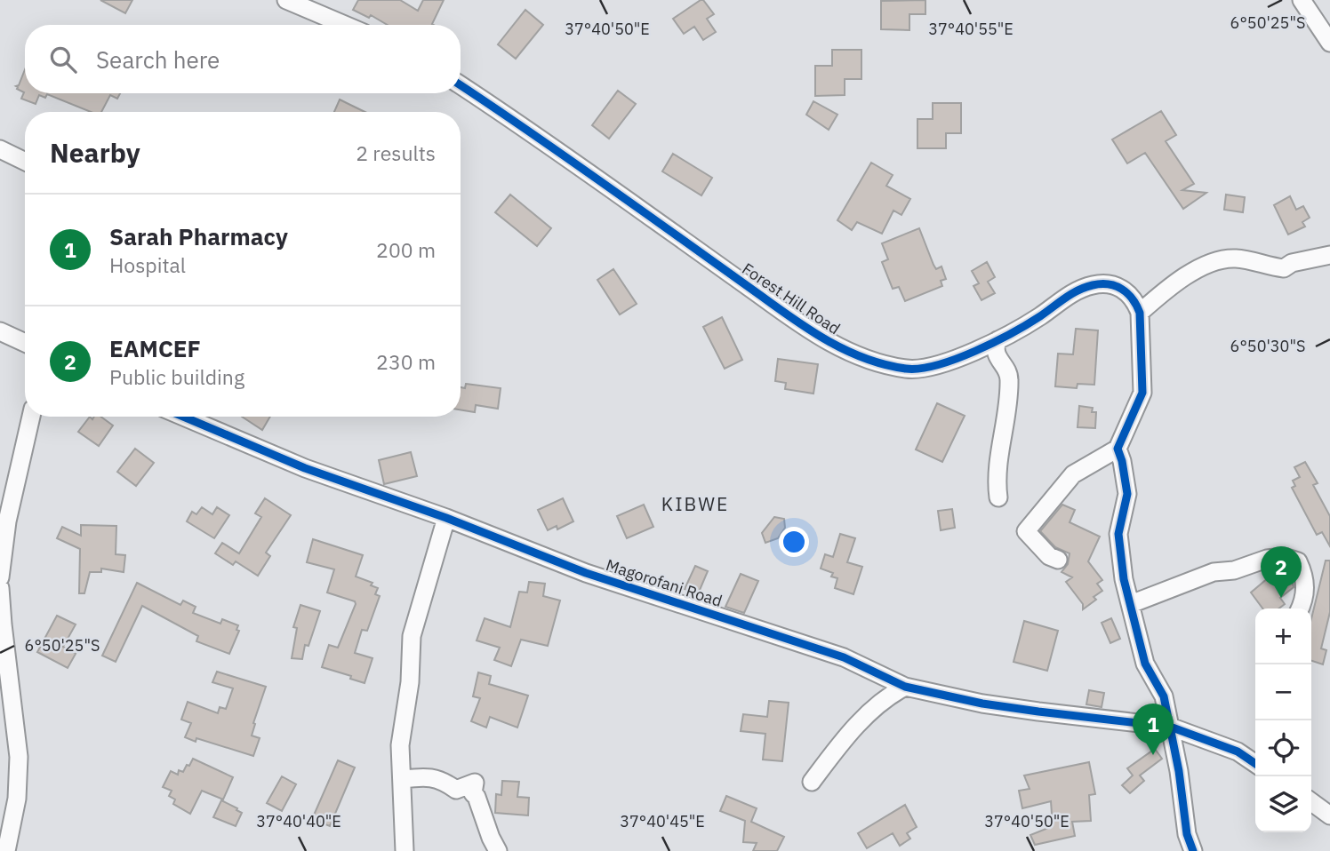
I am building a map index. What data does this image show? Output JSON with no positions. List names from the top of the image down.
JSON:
{
  "streets": {
    "street": ["Forest Hill Road", "Magorofani Road"]
  },
  "districts": ["KIBWE"],
  "page": {
    "search": "Search here",
    "heading": ["Nearby", "2 results"],
    "list": [
      {
        "mark": "1",
        "name": "Sarah Pharmacy",
        "note": "Hospital",
        "value": "200 m"
      },
      {
        "mark": "2",
        "name": "EAMCEF",
        "note": "Public building",
        "value": "230 m"
      }
    ],
    "pins": ["2", "1"],
    "map_buttons": ["+", "−"]
  },
  "coordinates": [
    "6°50'25\"S",
    "37°40'50\"E",
    "37°40'55\"E",
    "6°50'30\"S",
    "37°40'40\"E",
    "37°40'45\"E"
  ]
}
